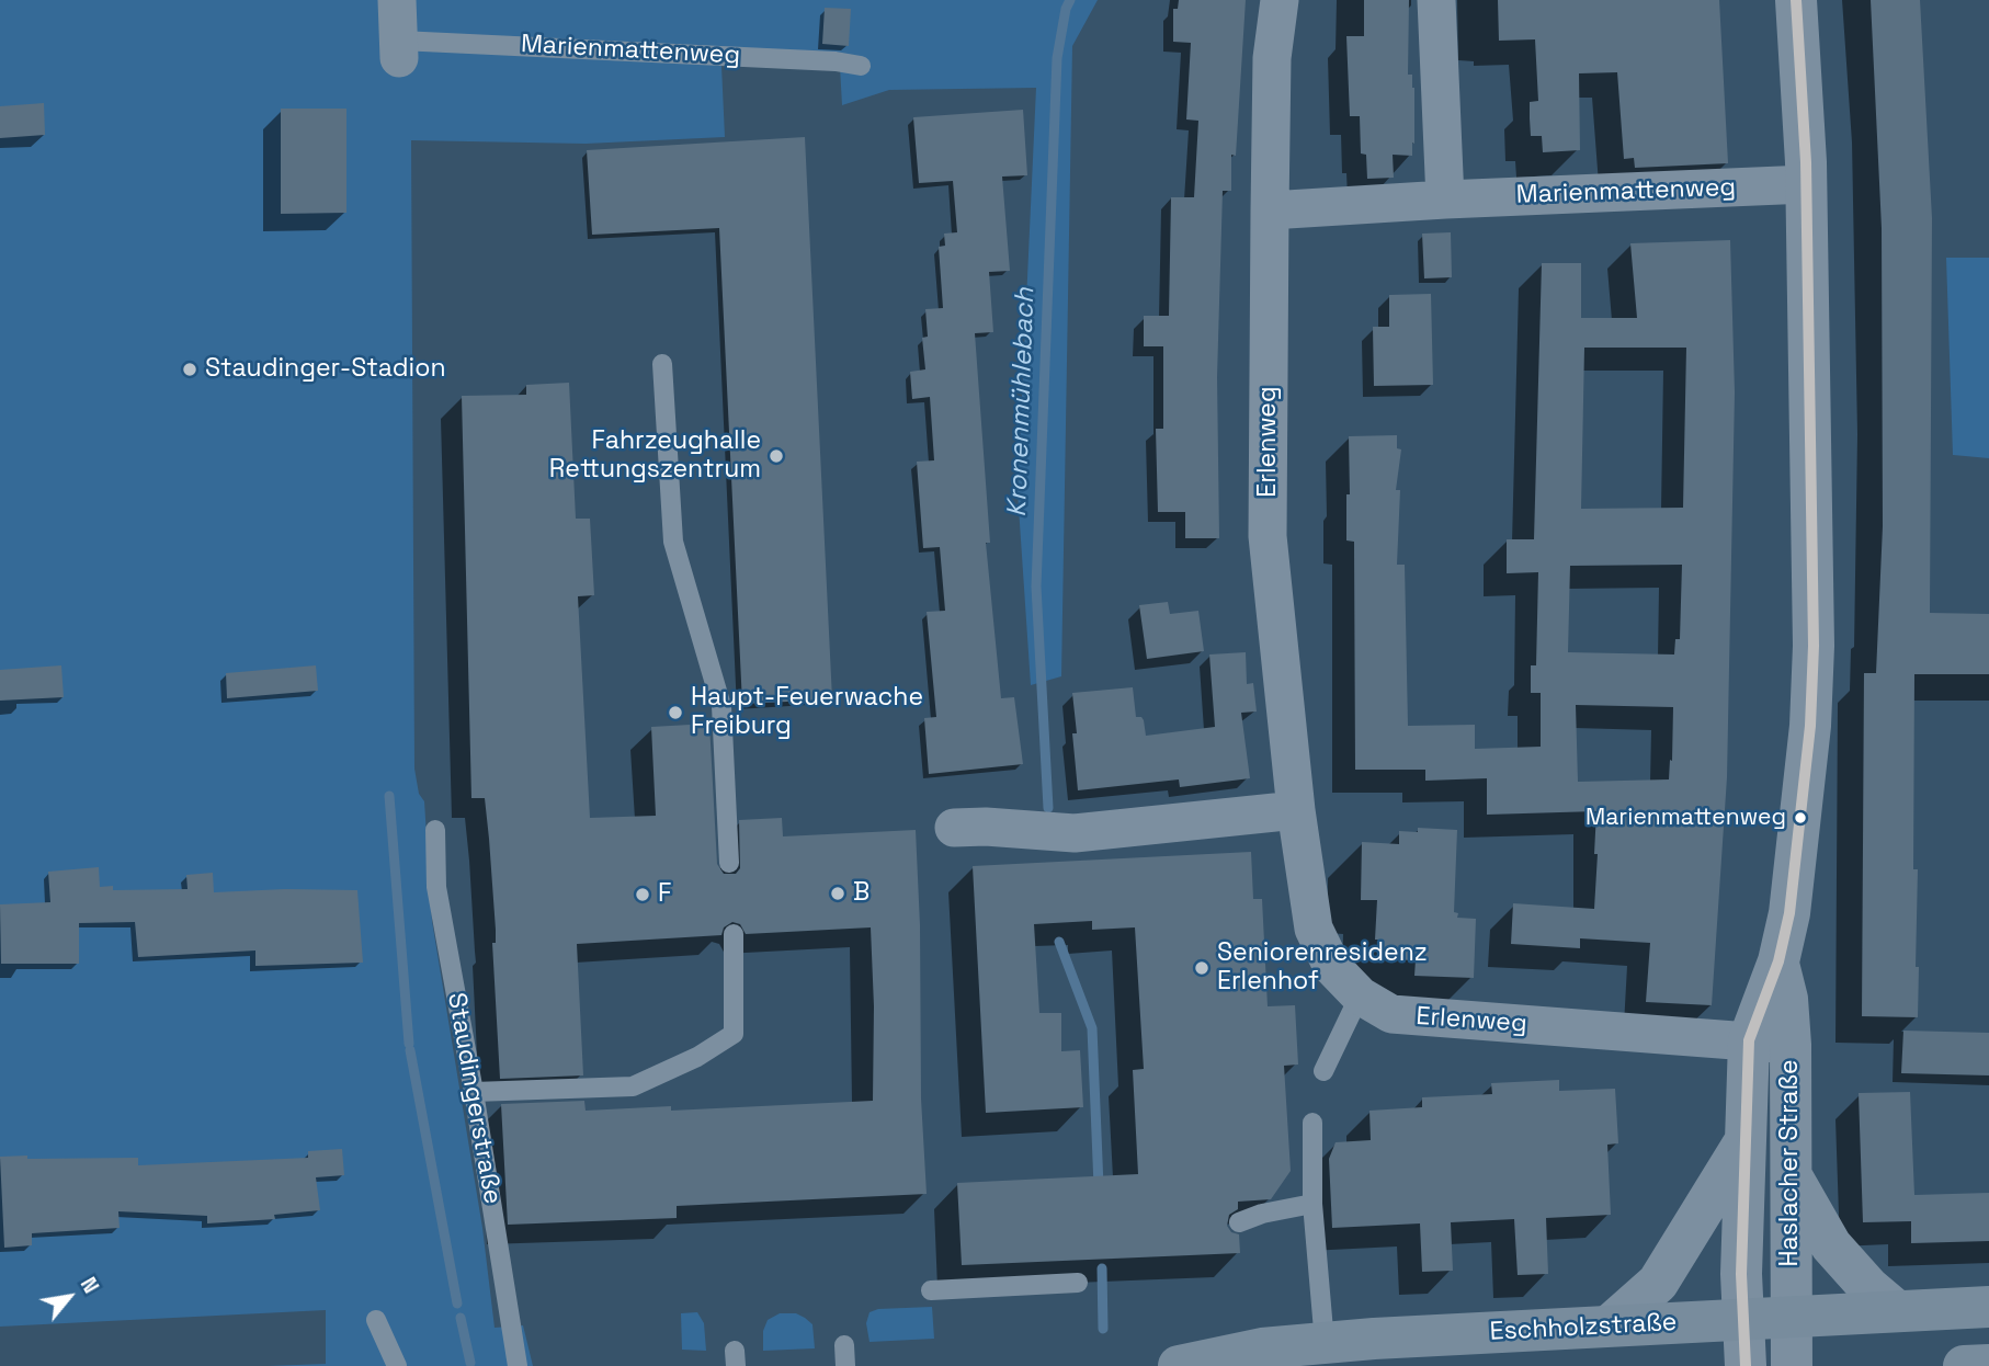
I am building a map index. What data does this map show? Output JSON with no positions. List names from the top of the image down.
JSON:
{
  "streets": {
    "main road": ["Eschholzstraße"],
    "street": ["Marienmattenweg", "Erlenweg", "Haslacher Straße"],
    "lane": ["Staudingerstraße"]
  },
  "crossings": [
    ["Marienmattenweg", "Erlenweg"],
    ["Marienmattenweg", "Haslacher Straße"],
    ["Erlenweg", "Haslacher Straße"],
    ["Haslacher Straße", "Eschholzstraße"]
  ],
  "water": ["Kronenmühlebach"],
  "places": [
    "Staudinger-Stadion",
    "Fahrzeughalle Rettungszentrum",
    "Haupt-Feuerwache Freiburg",
    "Marienmattenweg",
    "B",
    "F",
    "Seniorenresidenz Erlenhof"
  ],
  "north": "top right"
}
